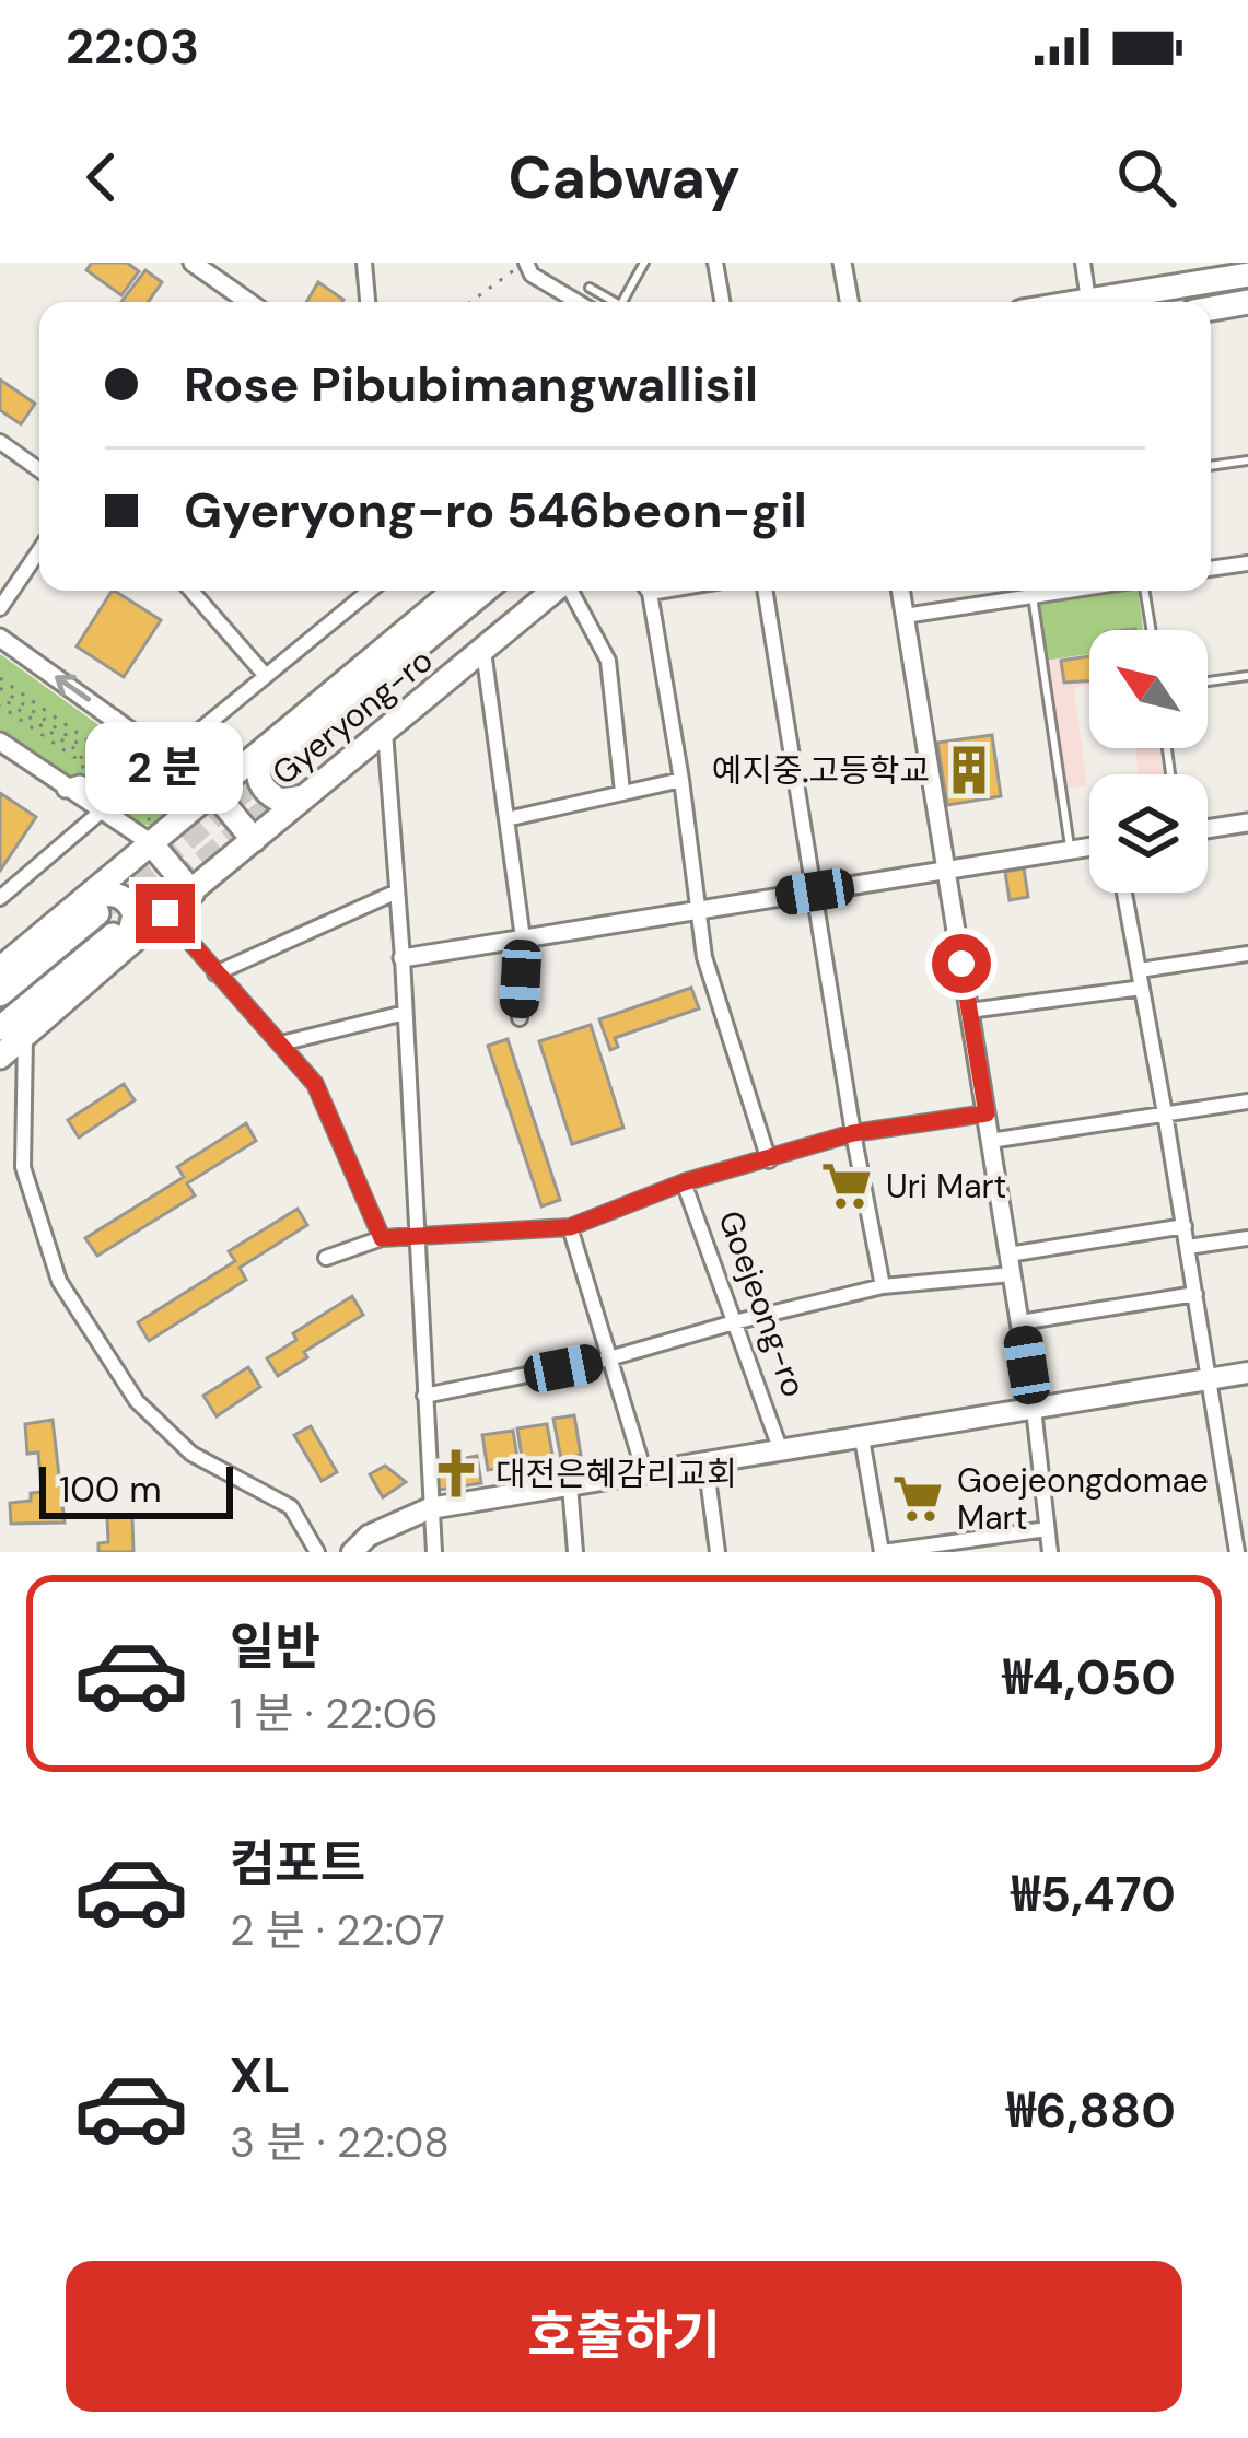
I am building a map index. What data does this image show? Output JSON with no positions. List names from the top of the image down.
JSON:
{
  "streets": {
    "main road": ["Gyeryong-ro", "Goejeong-ro"]
  },
  "places": {
    "building": ["예지중.고등학교"],
    "supermarket": ["Uri Mart", "Goejeongdomae Mart"],
    "church": ["대전은혜감리교회"]
  },
  "scale_bar": "100 m",
  "north": "top left",
  "page": {
    "status": "22:03",
    "header": "Cabway",
    "banner": ["Rose Pibubimangwallisil", "Gyeryong-ro 546beon-gil"],
    "bubble": "2 분",
    "scale": "100 m",
    "list": [
      {
        "name": "일반",
        "note": "1 분 · 22:06",
        "value": "₩4,050"
      },
      {
        "name": "컴포트",
        "note": "2 분 · 22:07",
        "value": "₩5,470"
      },
      {
        "name": "XL",
        "note": "3 분 · 22:08",
        "value": "₩6,880"
      }
    ],
    "buttons": "호출하기"
  }
}
